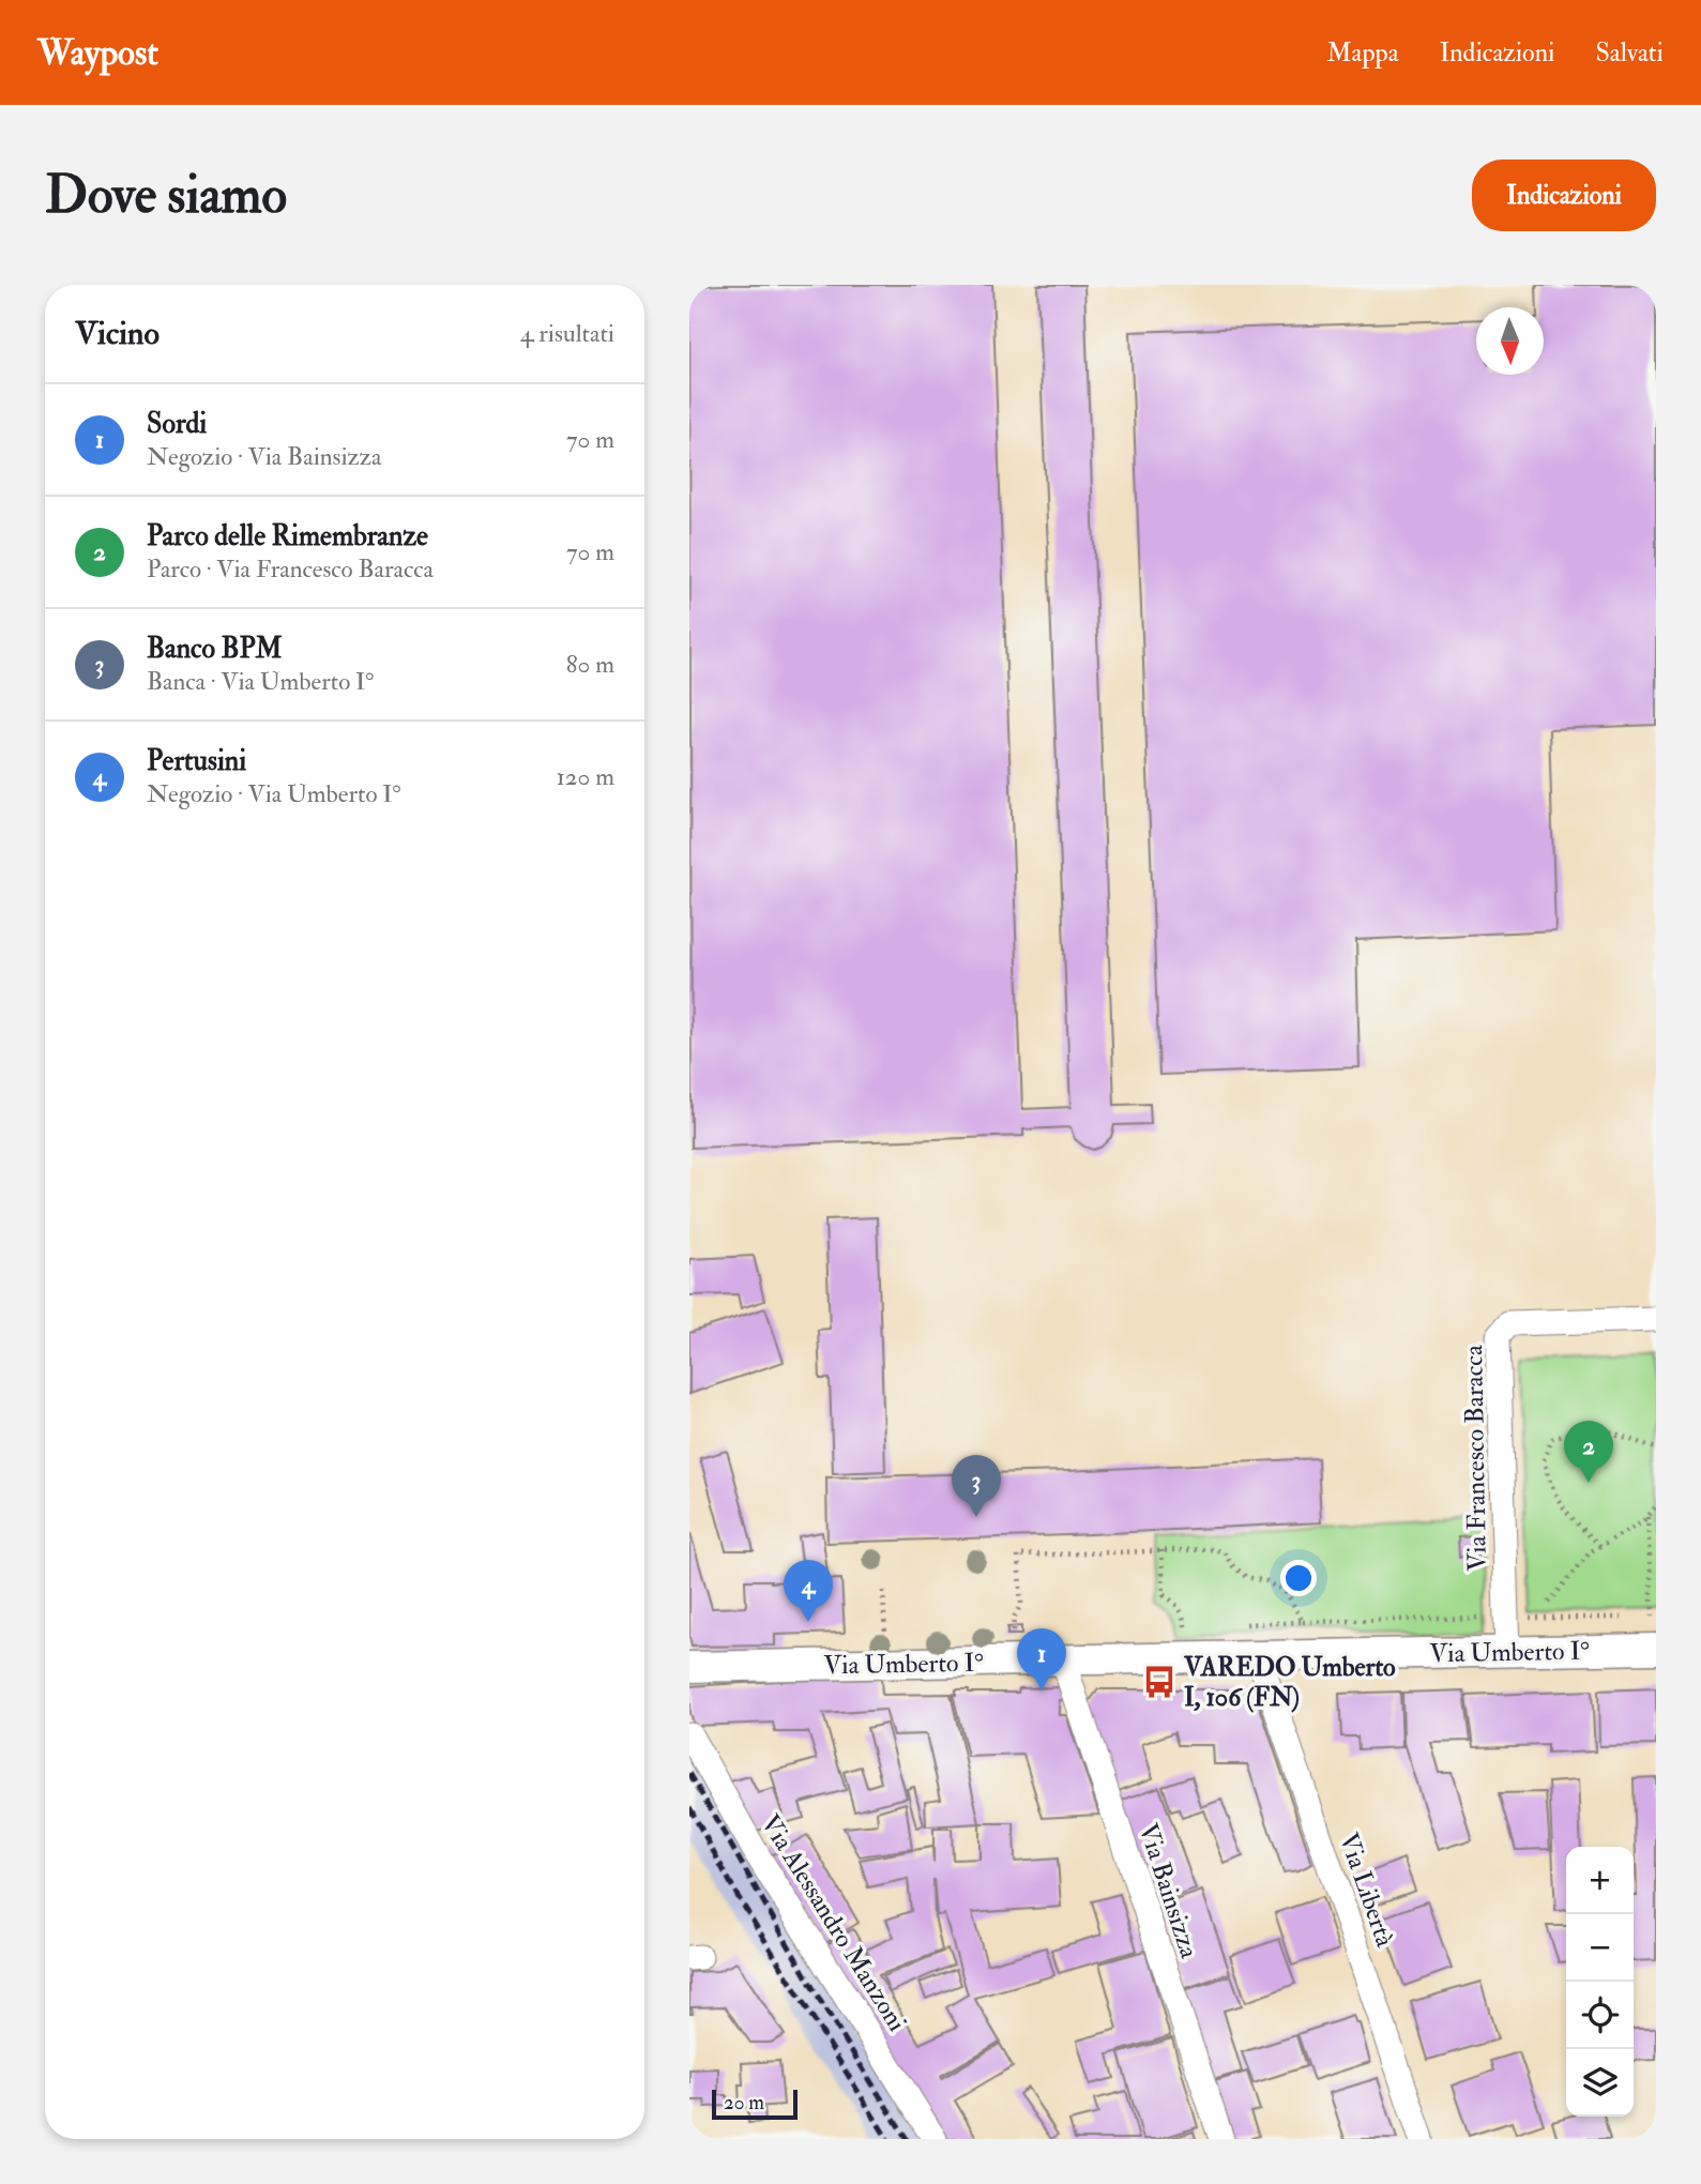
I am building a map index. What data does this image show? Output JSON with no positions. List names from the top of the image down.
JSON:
{
  "streets": {
    "street": [
      "Via Francesco Baracca",
      "Via Umberto I°",
      "Via Libertà",
      "Via Bainsizza",
      "Via Alessandro Manzoni"
    ]
  },
  "crossings": [
    ["Via Francesco Baracca", "Via Umberto I°"],
    ["Via Umberto I°", "Via Libertà"],
    ["Via Umberto I°", "Via Bainsizza"]
  ],
  "places": {
    "bus stop": ["VAREDO Umberto I, 106 (FN)"]
  },
  "scale_bar": "20 m",
  "north": "bottom",
  "page": {
    "header": "Waypost",
    "nav": ["Mappa", "Indicazioni", "Salvati"],
    "buttons": "Indicazioni",
    "title": "Dove siamo",
    "heading": ["Vicino", "4 risultati"],
    "list": [
      {
        "mark": "1",
        "name": "Sordi",
        "note": "Negozio · Via Bainsizza",
        "value": "70 m"
      },
      {
        "mark": "2",
        "name": "Parco delle Rimembranze",
        "note": "Parco · Via Francesco Baracca",
        "value": "70 m"
      },
      {
        "mark": "3",
        "name": "Banco BPM",
        "note": "Banca · Via Umberto I°",
        "value": "80 m"
      },
      {
        "mark": "4",
        "name": "Pertusini",
        "note": "Negozio · Via Umberto I°",
        "value": "120 m"
      }
    ],
    "pins": [
      "2",
      "3",
      "4",
      "1"
    ],
    "map_buttons": ["+", "−"],
    "scale": "20 m"
  }
}
